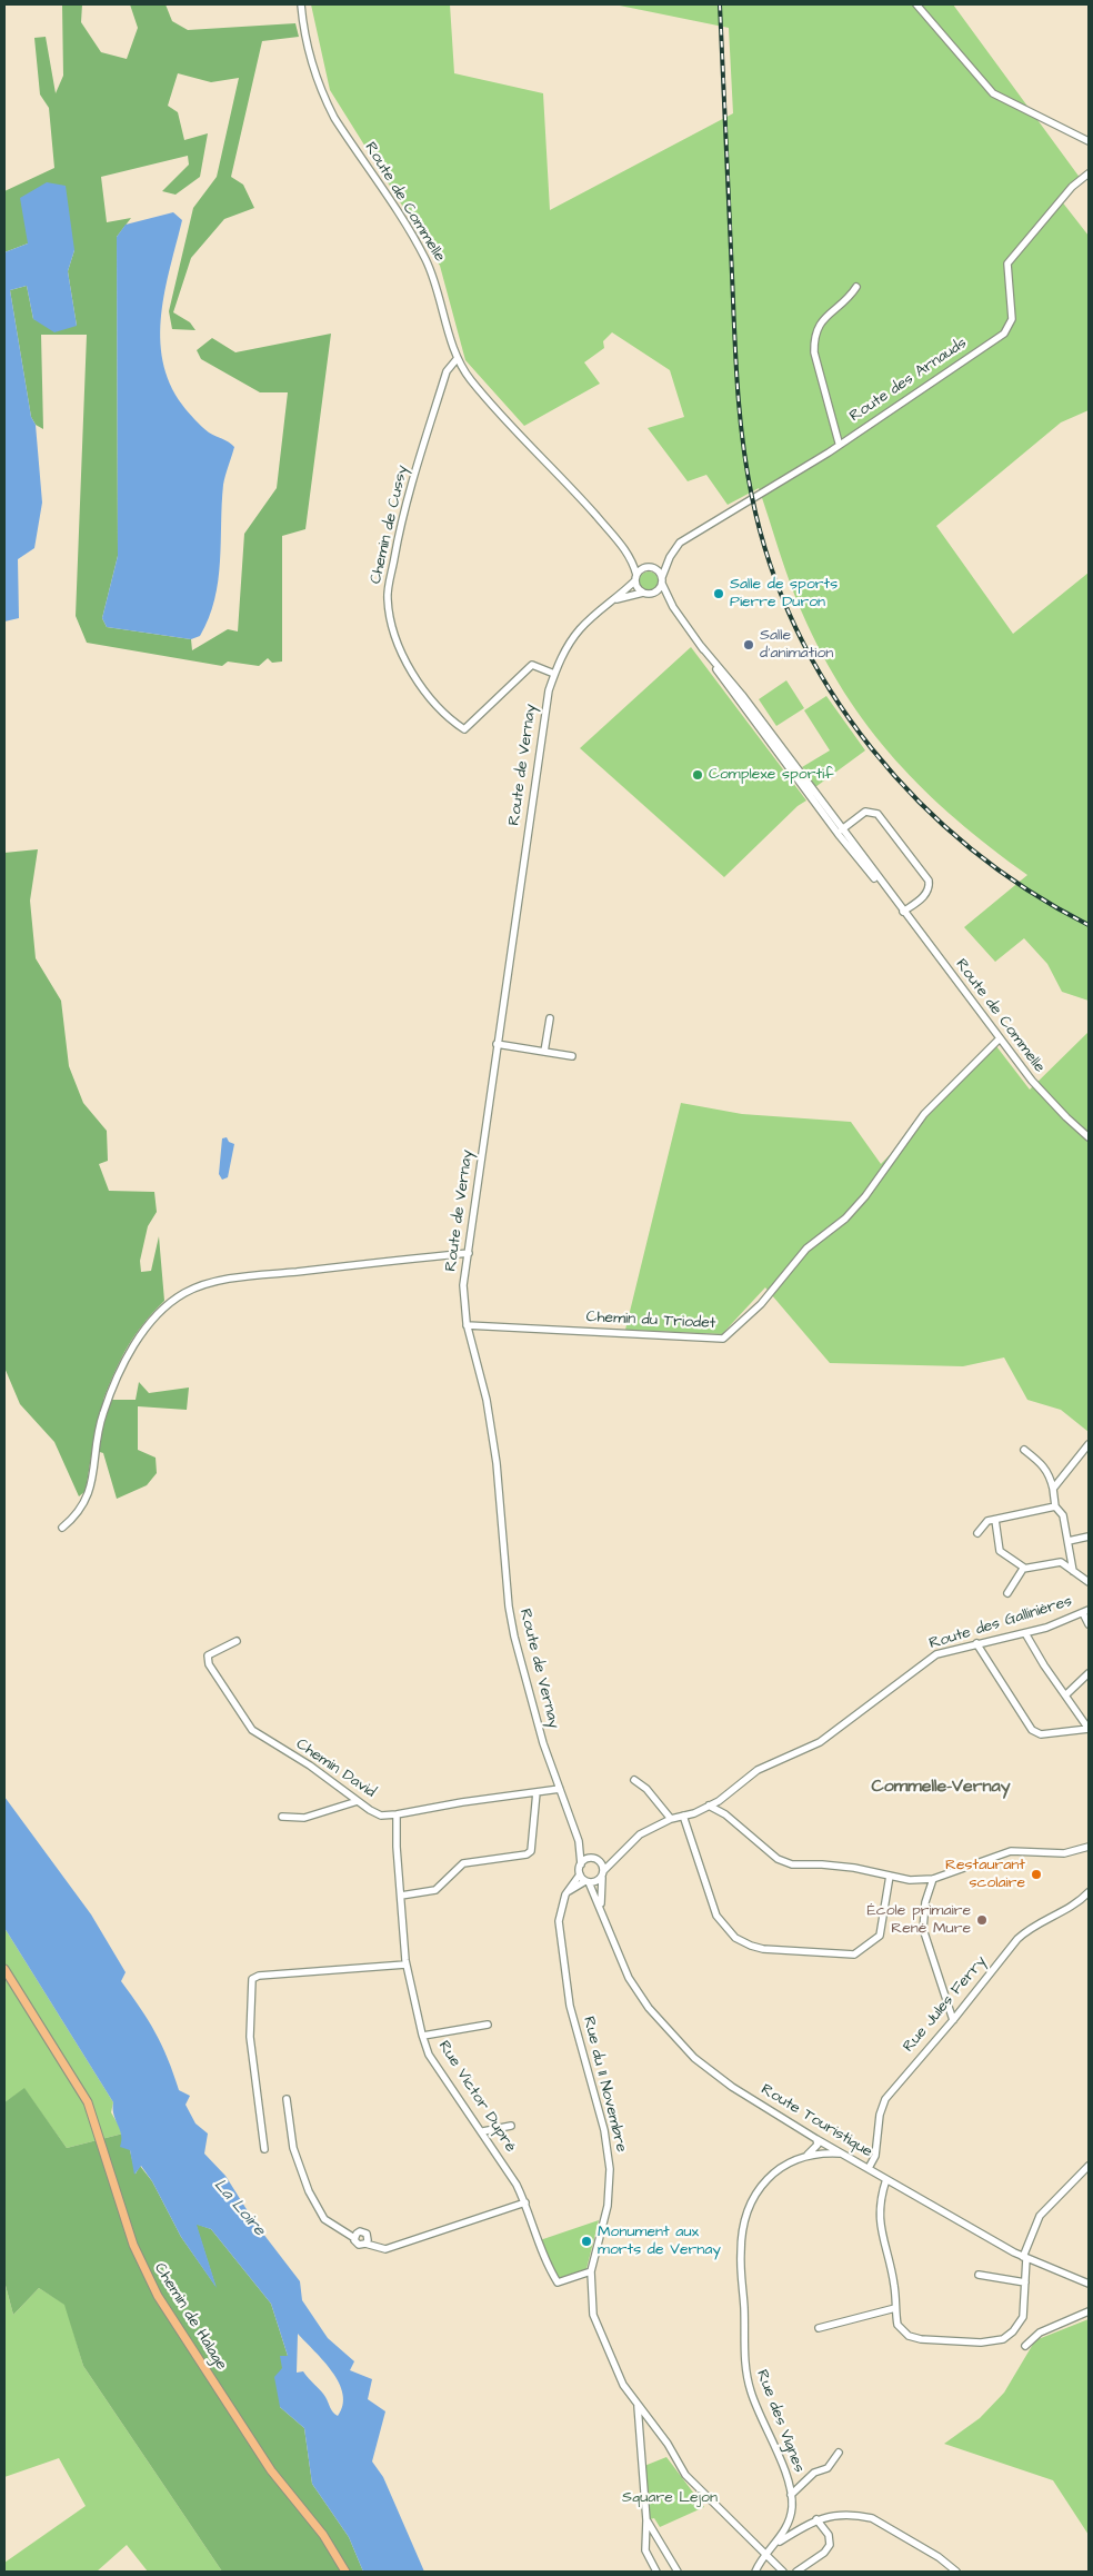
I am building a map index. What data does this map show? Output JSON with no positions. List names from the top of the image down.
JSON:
{
  "streets": {
    "main road": ["Chemin de Halage"],
    "street": [
      "Route de Commelle",
      "Route des Arnauds",
      "Chemin de Cussy",
      "Route de Vernay",
      "Chemin du Triodet",
      "Route des Gallinières",
      "Chemin David",
      "Rue Jules Ferry",
      "Rue du 11 Novembre",
      "Rue Victor Dupré",
      "Route Touristique",
      "Rue des Vignes"
    ]
  },
  "crossings": [
    ["Route de Commelle", "Route des Arnauds"],
    ["Route de Commelle", "Chemin de Cussy"],
    ["Route de Commelle", "Route de Vernay"],
    ["Route de Commelle", "Chemin du Triodet"],
    ["Route des Arnauds", "Route de Vernay"],
    ["Chemin de Cussy", "Route de Vernay"],
    ["Route de Vernay", "Chemin du Triodet"],
    ["Route de Vernay", "Route des Gallinières"],
    ["Route de Vernay", "Chemin David"],
    ["Route de Vernay", "Rue du 11 Novembre"],
    ["Route de Vernay", "Route Touristique"],
    ["Route des Gallinières", "Rue du 11 Novembre"],
    ["Route des Gallinières", "Route Touristique"],
    ["Chemin David", "Rue Victor Dupré"],
    ["Rue Jules Ferry", "Route Touristique"],
    ["Rue du 11 Novembre", "Rue Victor Dupré"],
    ["Rue du 11 Novembre", "Route Touristique"],
    ["Rue du 11 Novembre", "Rue des Vignes"],
    ["Route Touristique", "Rue des Vignes"]
  ],
  "districts": ["Commelle-Vernay"],
  "water": ["La Loire"],
  "parks": ["Square Lejon"],
  "places": [
    "Salle de sports Pierre Duron",
    "Salle d'animation",
    "Complexe sportif",
    "Restaurant scolaire",
    "École primaire René Mure",
    "Monument aux morts de Vernay"
  ]
}
